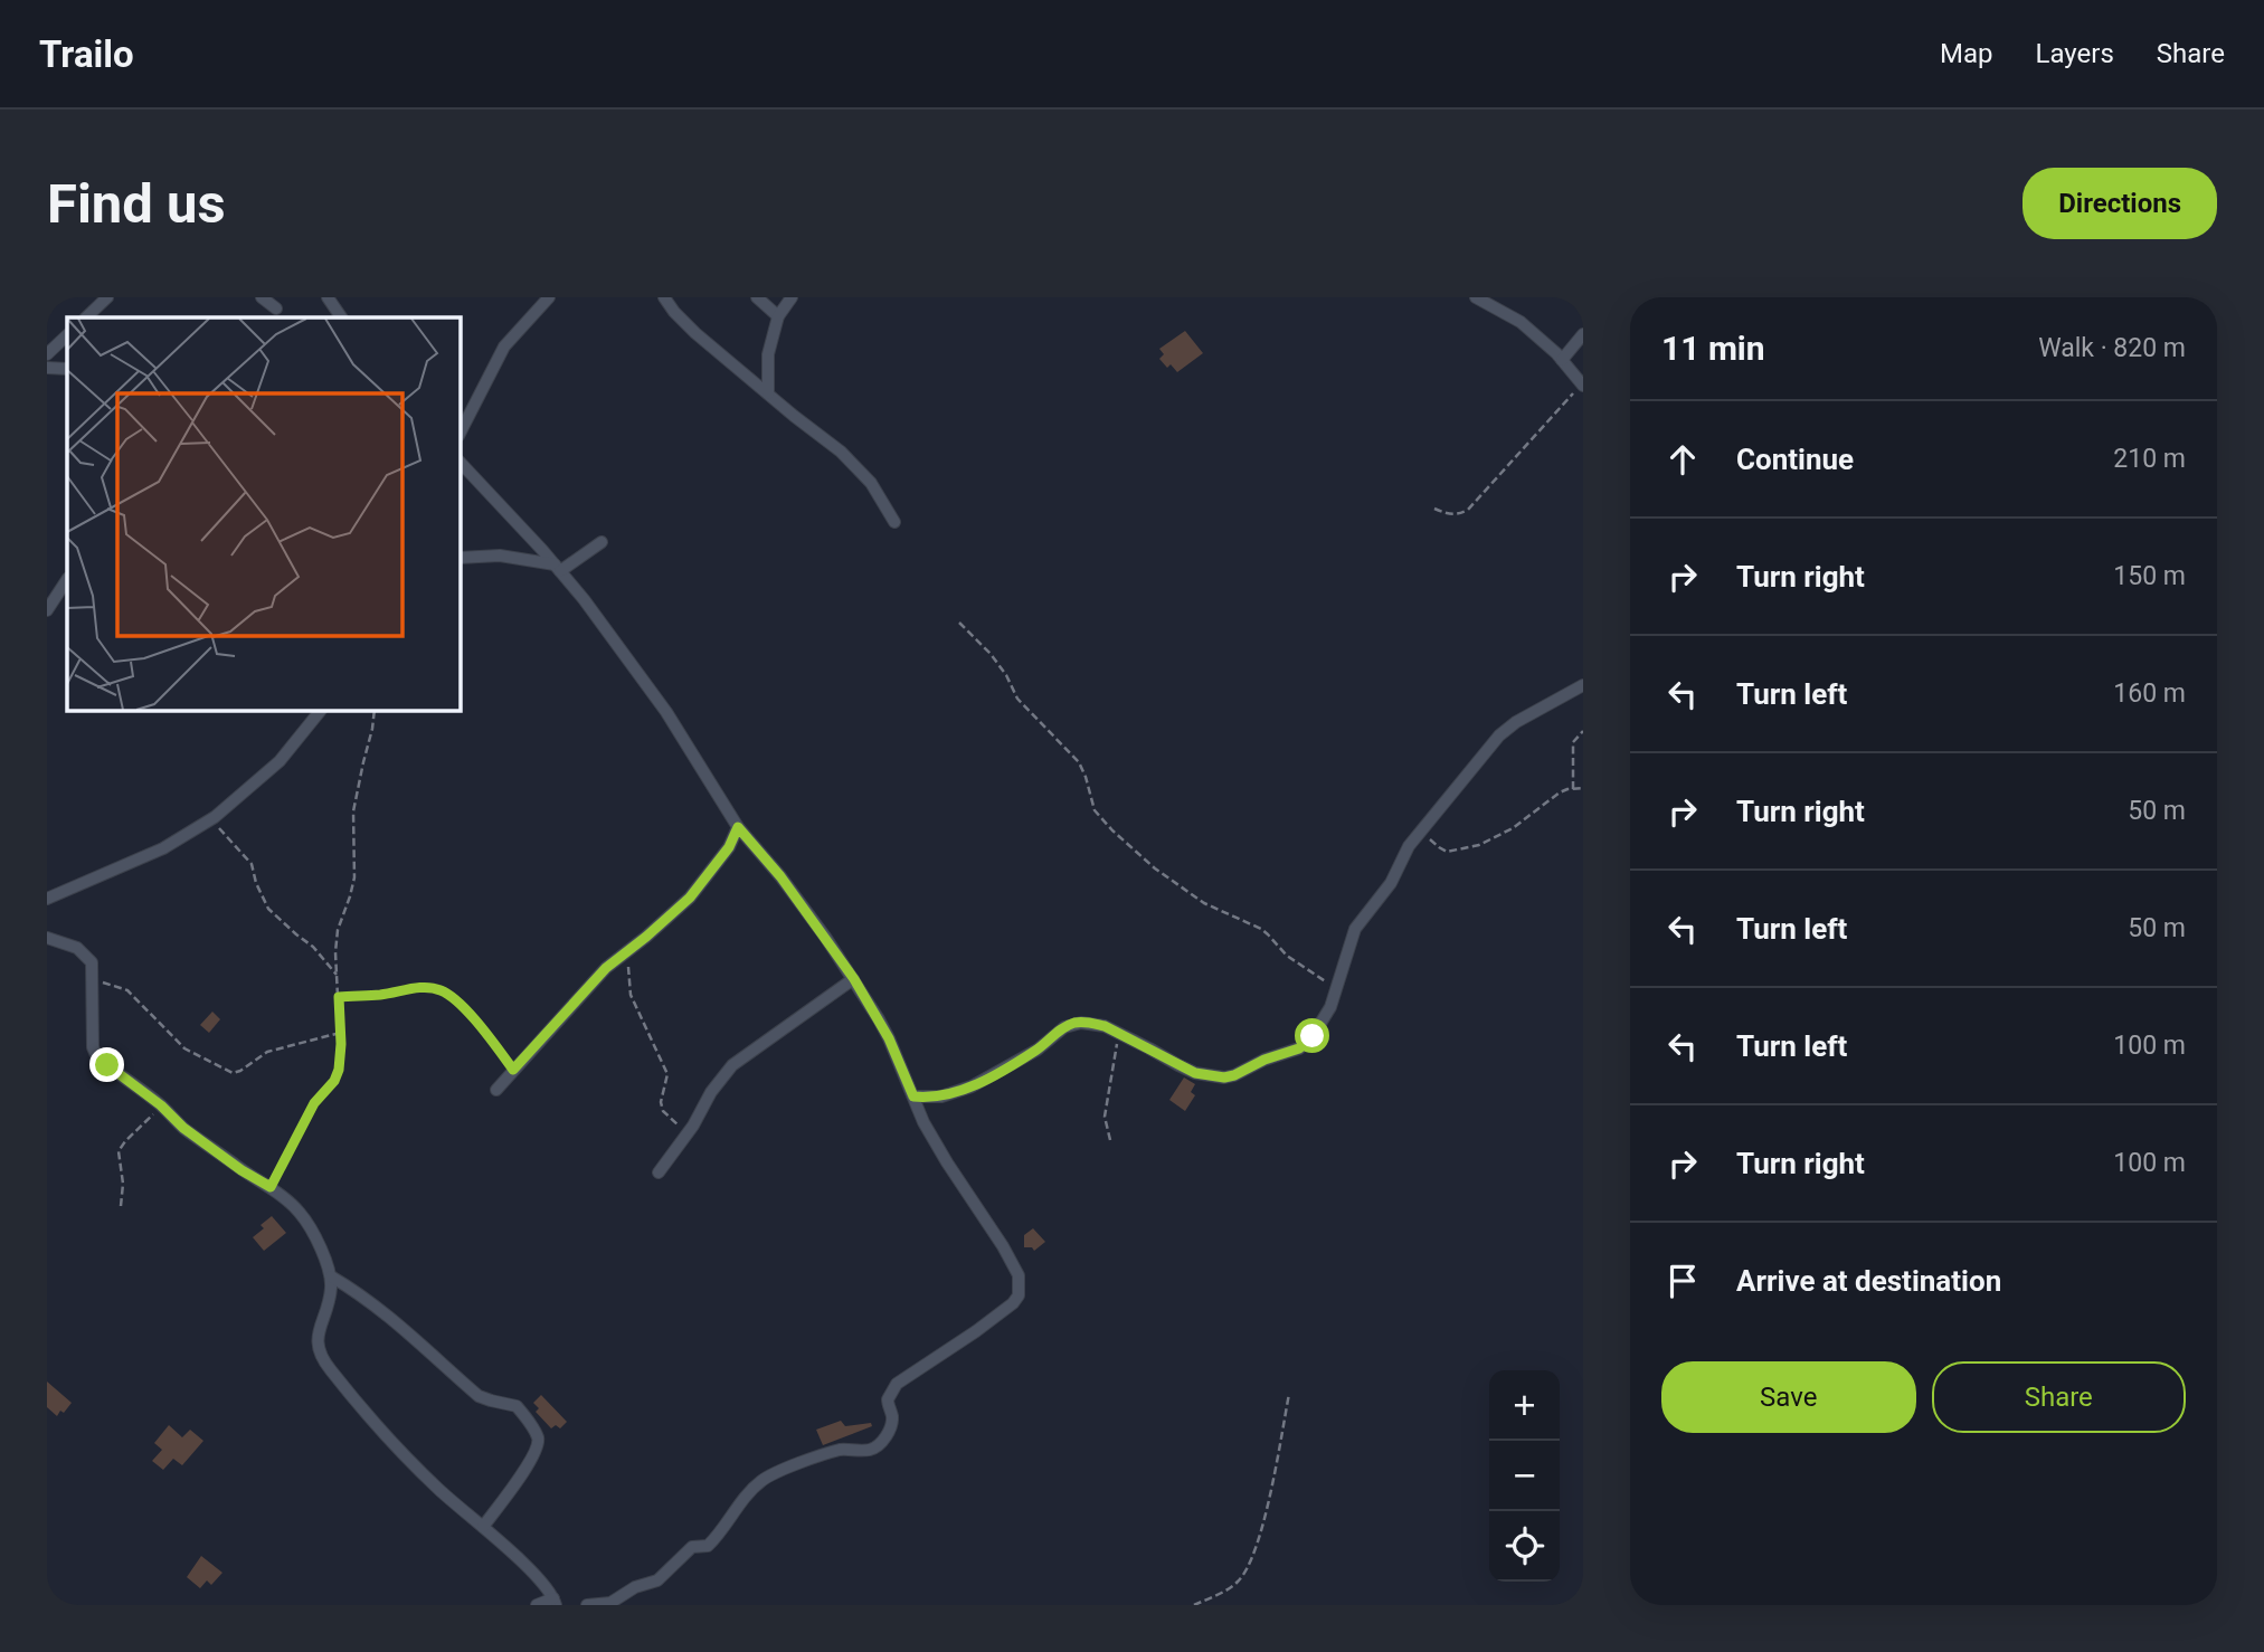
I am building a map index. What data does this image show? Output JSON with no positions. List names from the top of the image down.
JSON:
{
  "page": {
    "header": "Trailo",
    "nav": ["Map", "Layers", "Share"],
    "buttons": [
      "Directions",
      ["Save", "Share"]
    ],
    "title": "Find us",
    "heading": ["11 min", "Walk · 820 m"],
    "list": [
      ["Continue", "210 m"],
      ["Turn right", "150 m"],
      ["Turn left", "160 m"],
      ["Turn right", "50 m"],
      ["Turn left", "50 m"],
      ["Turn left", "100 m"],
      ["Turn right", "100 m"],
      "Arrive at destination"
    ],
    "map_buttons": ["+", "−"]
  }
}
